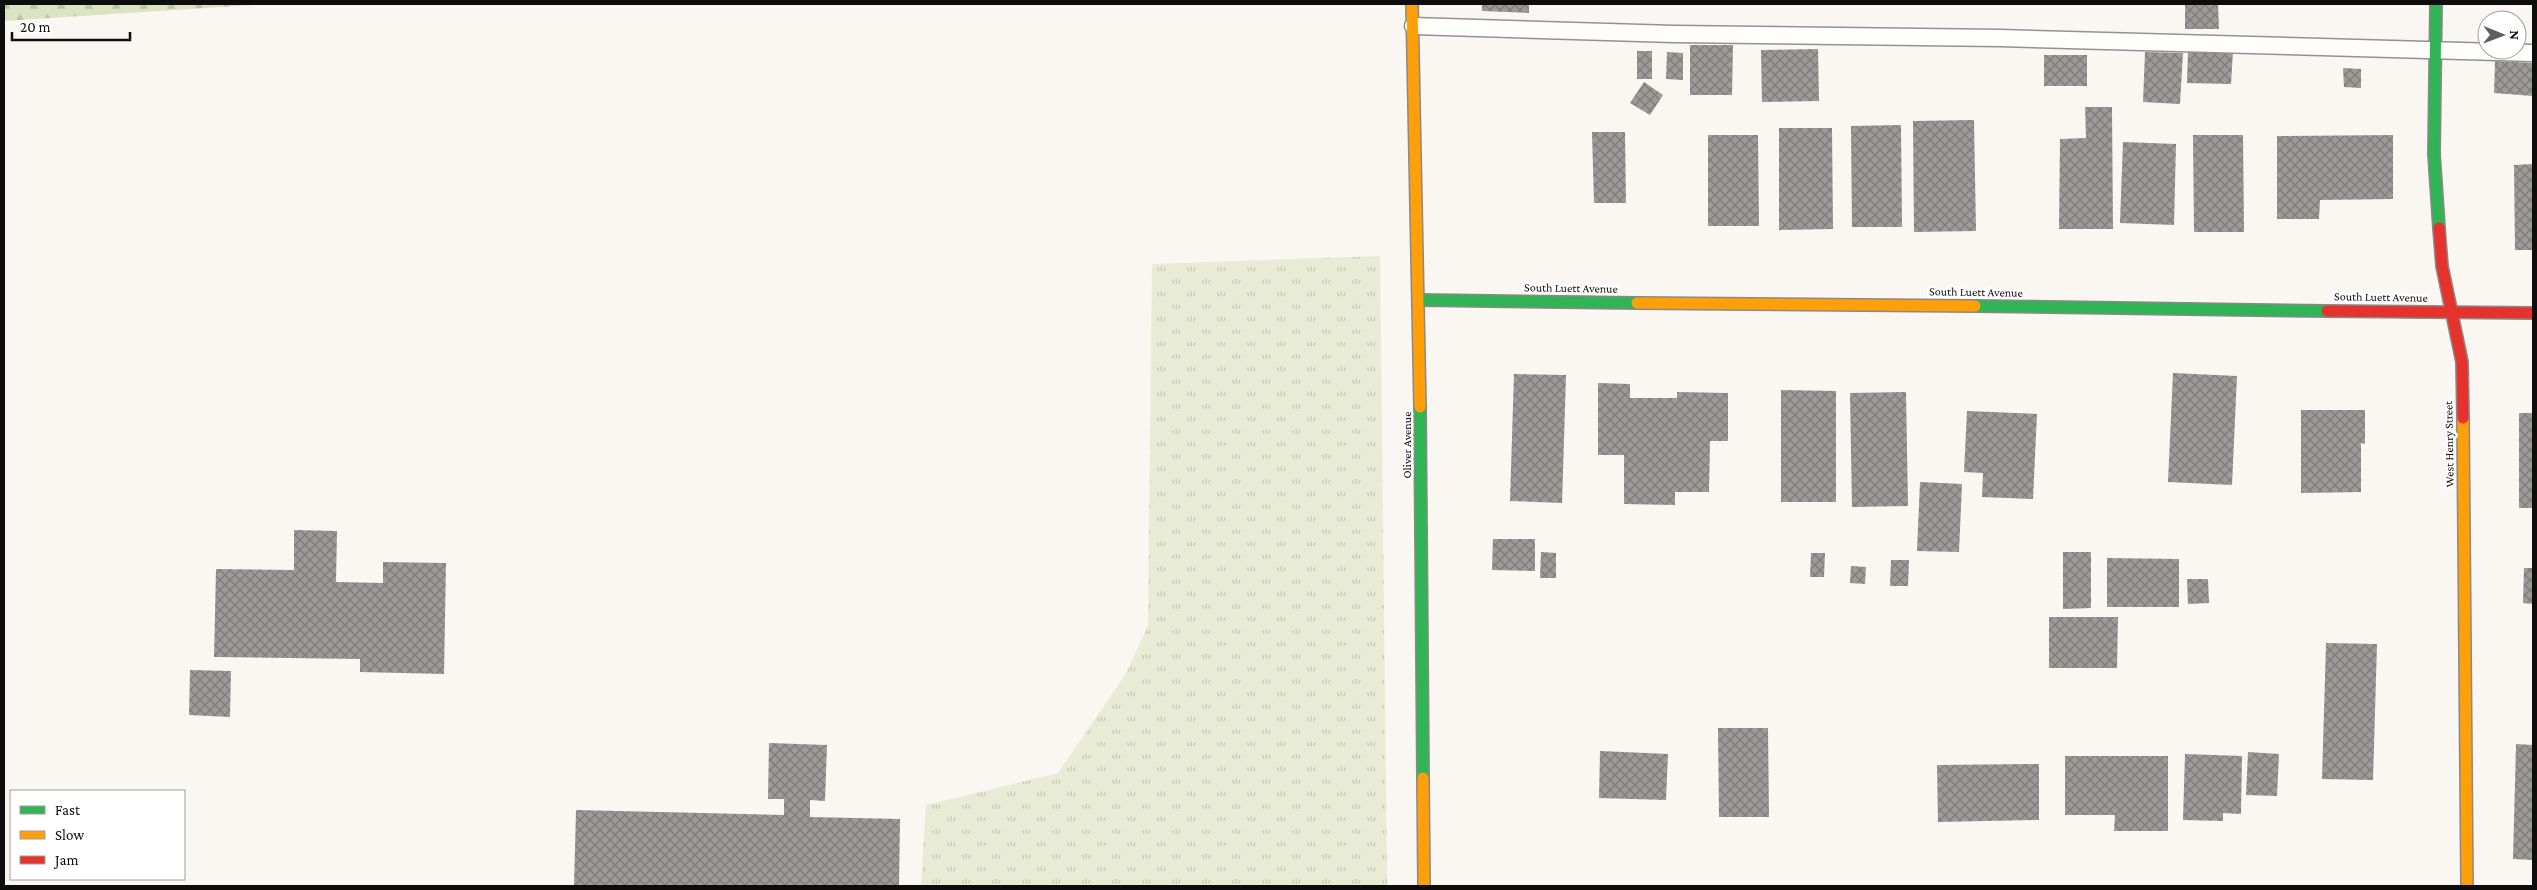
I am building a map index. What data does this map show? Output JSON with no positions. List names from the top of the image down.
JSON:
{
  "streets": {
    "street": ["South Luett Avenue", "West Henry Street", "Oliver Avenue"]
  },
  "crossings": [
    ["South Luett Avenue", "West Henry Street"],
    ["South Luett Avenue", "Oliver Avenue"]
  ],
  "legend": ["Fast", "Slow", "Jam"],
  "scale_bar": "20 m",
  "north": "right"
}
